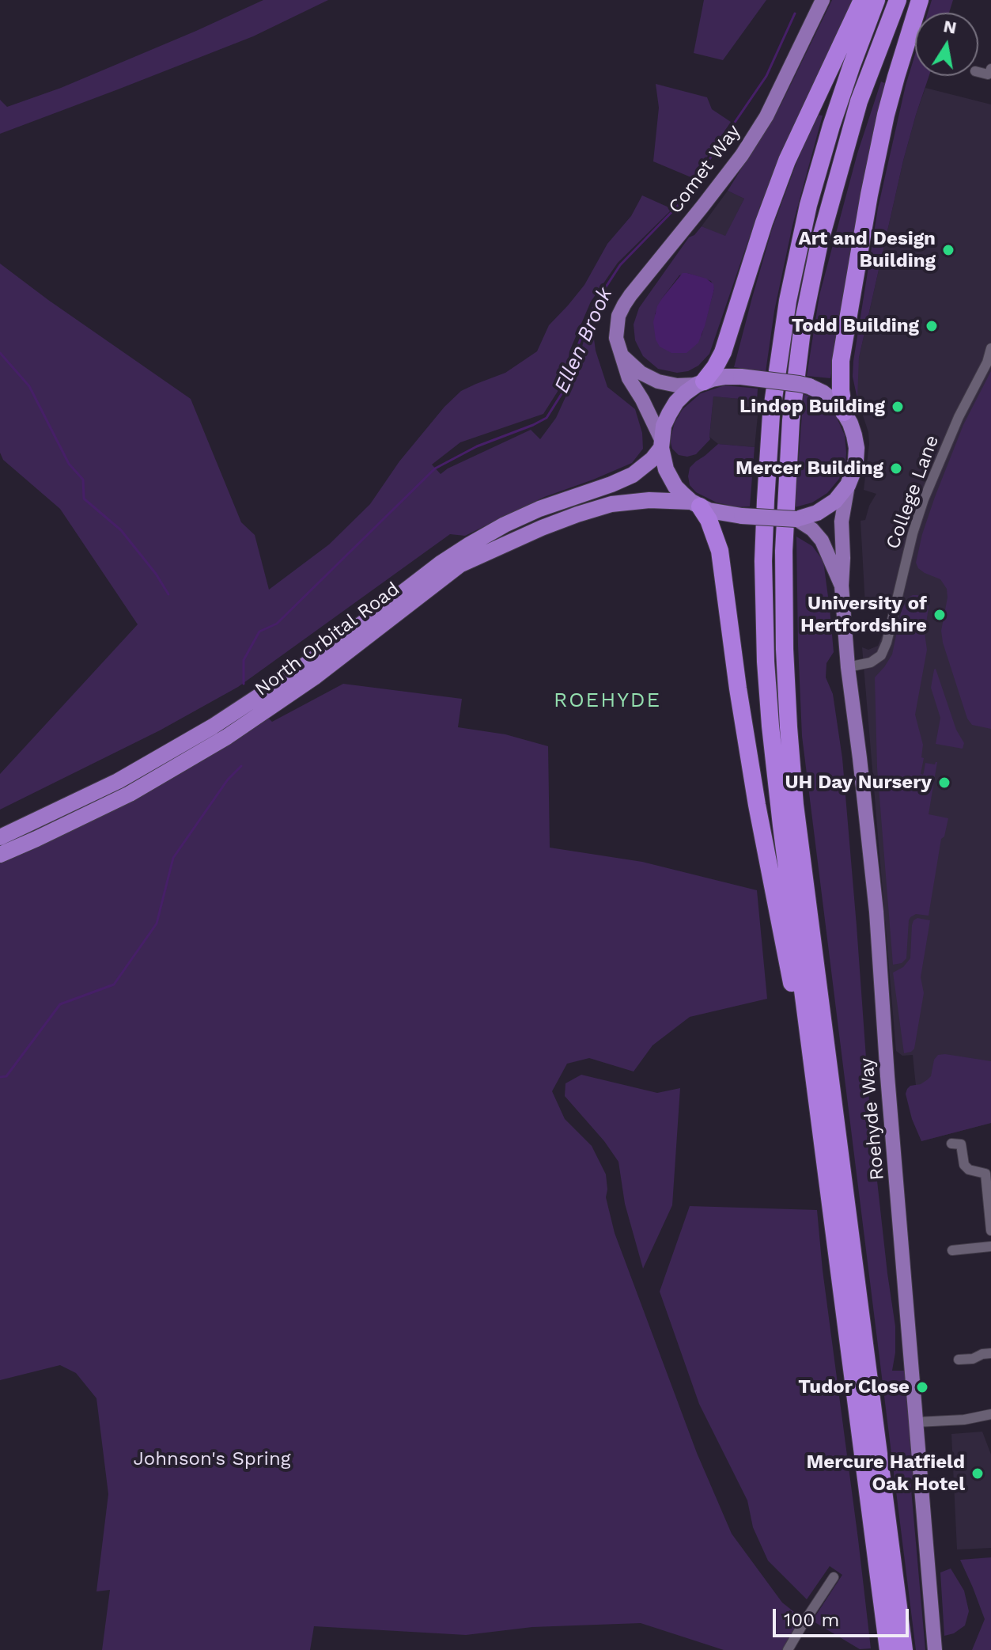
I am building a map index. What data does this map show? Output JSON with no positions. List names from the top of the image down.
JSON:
{
  "streets": {
    "highway": ["North Orbital Road"],
    "main road": ["Comet Way", "Roehyde Way"],
    "street": ["College Lane"]
  },
  "crossings": [
    ["Comet Way", "North Orbital Road"],
    ["Comet Way", "Roehyde Way"],
    ["College Lane", "Roehyde Way"],
    ["North Orbital Road", "Roehyde Way"]
  ],
  "districts": ["ROEHYDE"],
  "water": ["Ellen Brook"],
  "parks": ["Johnson's Spring"],
  "places": [
    "Art and Design Building",
    "Todd Building",
    "Lindop Building",
    "Mercer Building",
    "University of Hertfordshire",
    "UH Day Nursery",
    "Tudor Close",
    "Mercure Hatfield Oak Hotel"
  ],
  "scale_bar": "100 m",
  "north": "top"
}
